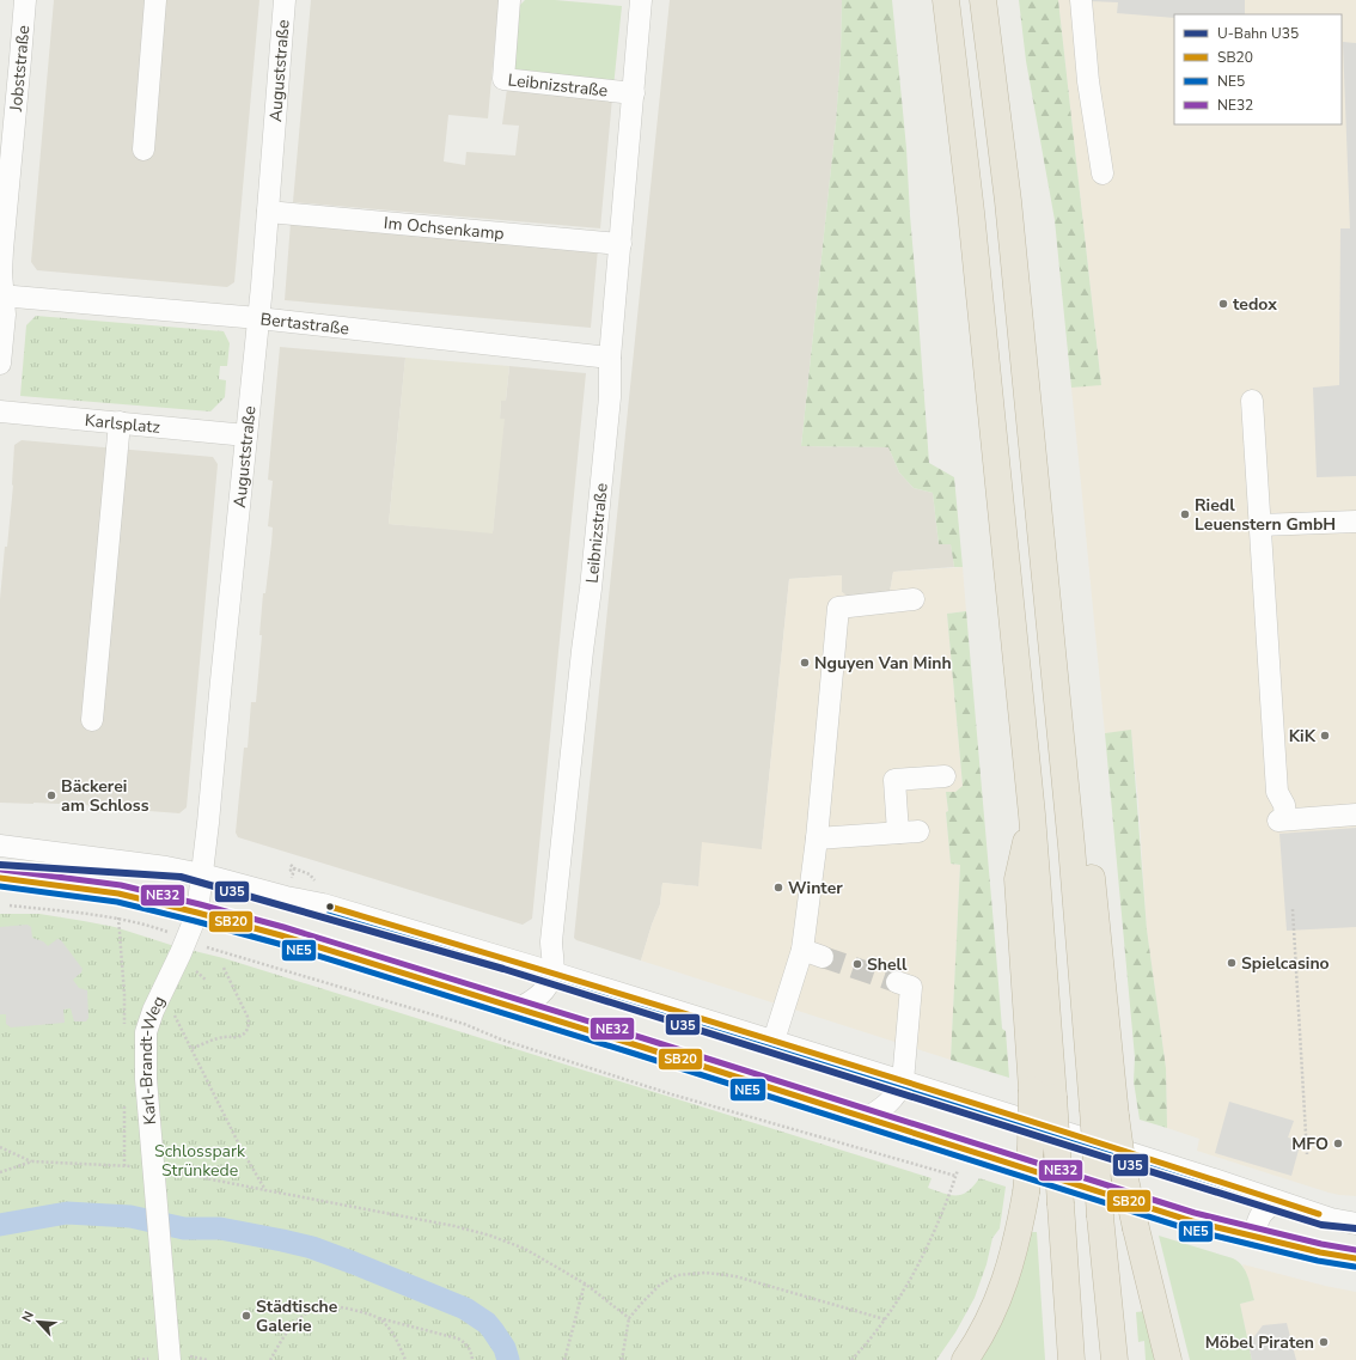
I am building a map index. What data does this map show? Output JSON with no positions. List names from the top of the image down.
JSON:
{
  "streets": {
    "street": [
      "Jobststraße",
      "Auguststraße",
      "Leibnizstraße",
      "Im Ochsenkamp",
      "Bertastraße",
      "Karlsplatz",
      "Karl-Brandt-Weg"
    ]
  },
  "crossings": [
    ["Jobststraße", "Bertastraße"],
    ["Auguststraße", "Im Ochsenkamp"],
    ["Auguststraße", "Bertastraße"],
    ["Auguststraße", "Karlsplatz"],
    ["Auguststraße", "Karl-Brandt-Weg"],
    ["Leibnizstraße", "Im Ochsenkamp"],
    ["Leibnizstraße", "Bertastraße"]
  ],
  "parks": ["Schlosspark Strünkede"],
  "places": [
    "tedox",
    "Riedl Leuenstern GmbH",
    "Nguyen Van Minh",
    "KiK",
    "Bäckerei am Schloss",
    "Winter",
    "Spielcasino",
    "Shell",
    "MFO",
    "Städtische Galerie",
    "Möbel Piraten"
  ],
  "lines": [
    "metro line U35",
    "transit line NE32",
    "transit line SB20",
    "transit line NE5"
  ],
  "legend": [
    "U-Bahn U35",
    "SB20",
    "NE5",
    "NE32"
  ],
  "north": "top left"
}
